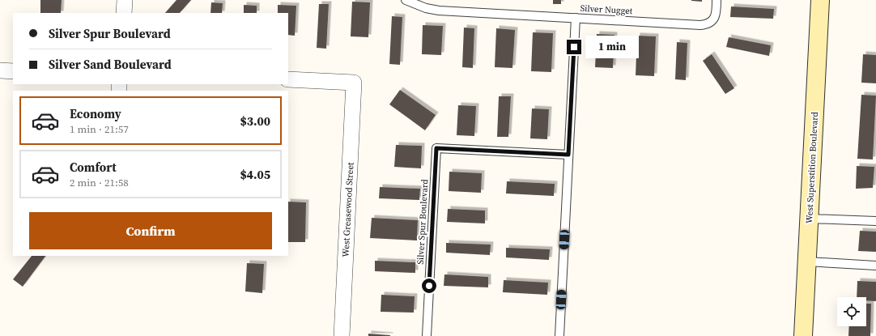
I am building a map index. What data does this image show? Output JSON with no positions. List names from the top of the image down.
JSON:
{
  "streets": {
    "main road": ["West Superstition Boulevard"],
    "street": ["West Greasewood Street"],
    "lane": ["Silver Nugget", "Silver Spur Boulevard"]
  },
  "page": {
    "banner": ["Silver Spur Boulevard", "Silver Sand Boulevard"],
    "bubble": "1 min",
    "list": [
      {
        "name": "Economy",
        "note": "1 min · 21:57",
        "value": "$3.00"
      },
      {
        "name": "Comfort",
        "note": "2 min · 21:58",
        "value": "$4.05"
      }
    ],
    "buttons": "Confirm"
  }
}
